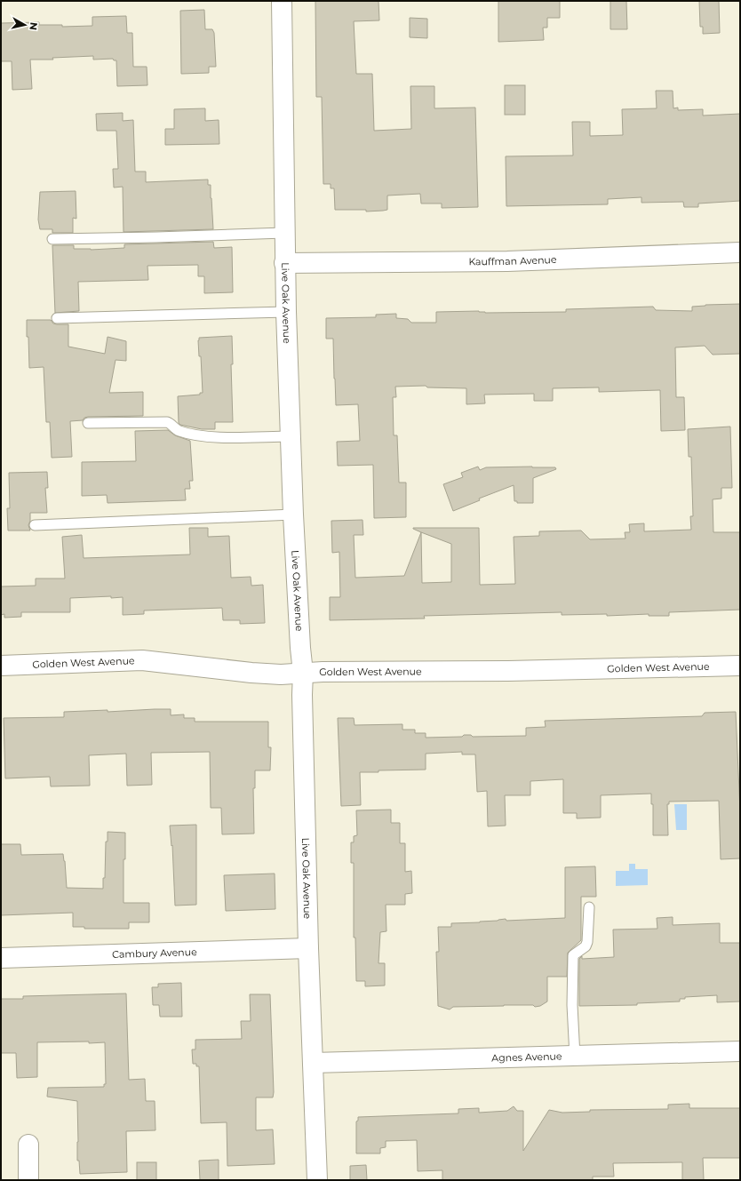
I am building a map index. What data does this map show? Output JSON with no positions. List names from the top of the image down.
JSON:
{
  "streets": {
    "street": [
      "Kauffman Avenue",
      "Live Oak Avenue",
      "Golden West Avenue",
      "Cambury Avenue",
      "Agnes Avenue"
    ]
  },
  "crossings": [
    ["Kauffman Avenue", "Live Oak Avenue"],
    ["Live Oak Avenue", "Golden West Avenue"],
    ["Live Oak Avenue", "Cambury Avenue"],
    ["Live Oak Avenue", "Agnes Avenue"]
  ],
  "north": "right"
}
